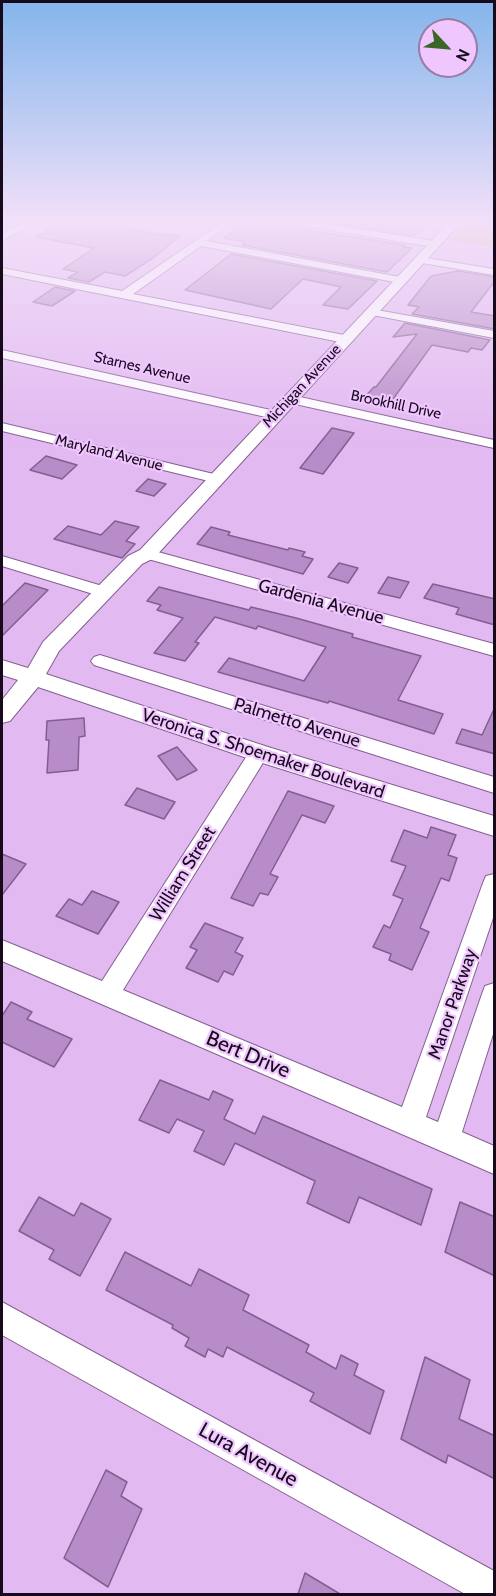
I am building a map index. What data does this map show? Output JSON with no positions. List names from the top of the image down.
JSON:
{
  "streets": {
    "street": [
      "Starnes Avenue",
      "Michigan Avenue",
      "Brookhill Drive",
      "Maryland Avenue",
      "Gardenia Avenue",
      "Palmetto Avenue",
      "Veronica S. Shoemaker Boulevard",
      "William Street",
      "Manor Parkway",
      "Bert Drive",
      "Lura Avenue"
    ]
  },
  "crossings": [
    ["Starnes Avenue", "Michigan Avenue"],
    ["Michigan Avenue", "Brookhill Drive"],
    ["Michigan Avenue", "Maryland Avenue"],
    ["Michigan Avenue", "Gardenia Avenue"],
    ["Michigan Avenue", "Veronica S. Shoemaker Boulevard"],
    ["Veronica S. Shoemaker Boulevard", "William Street"],
    ["William Street", "Bert Drive"],
    ["Manor Parkway", "Bert Drive"]
  ],
  "north": "bottom right"
}
